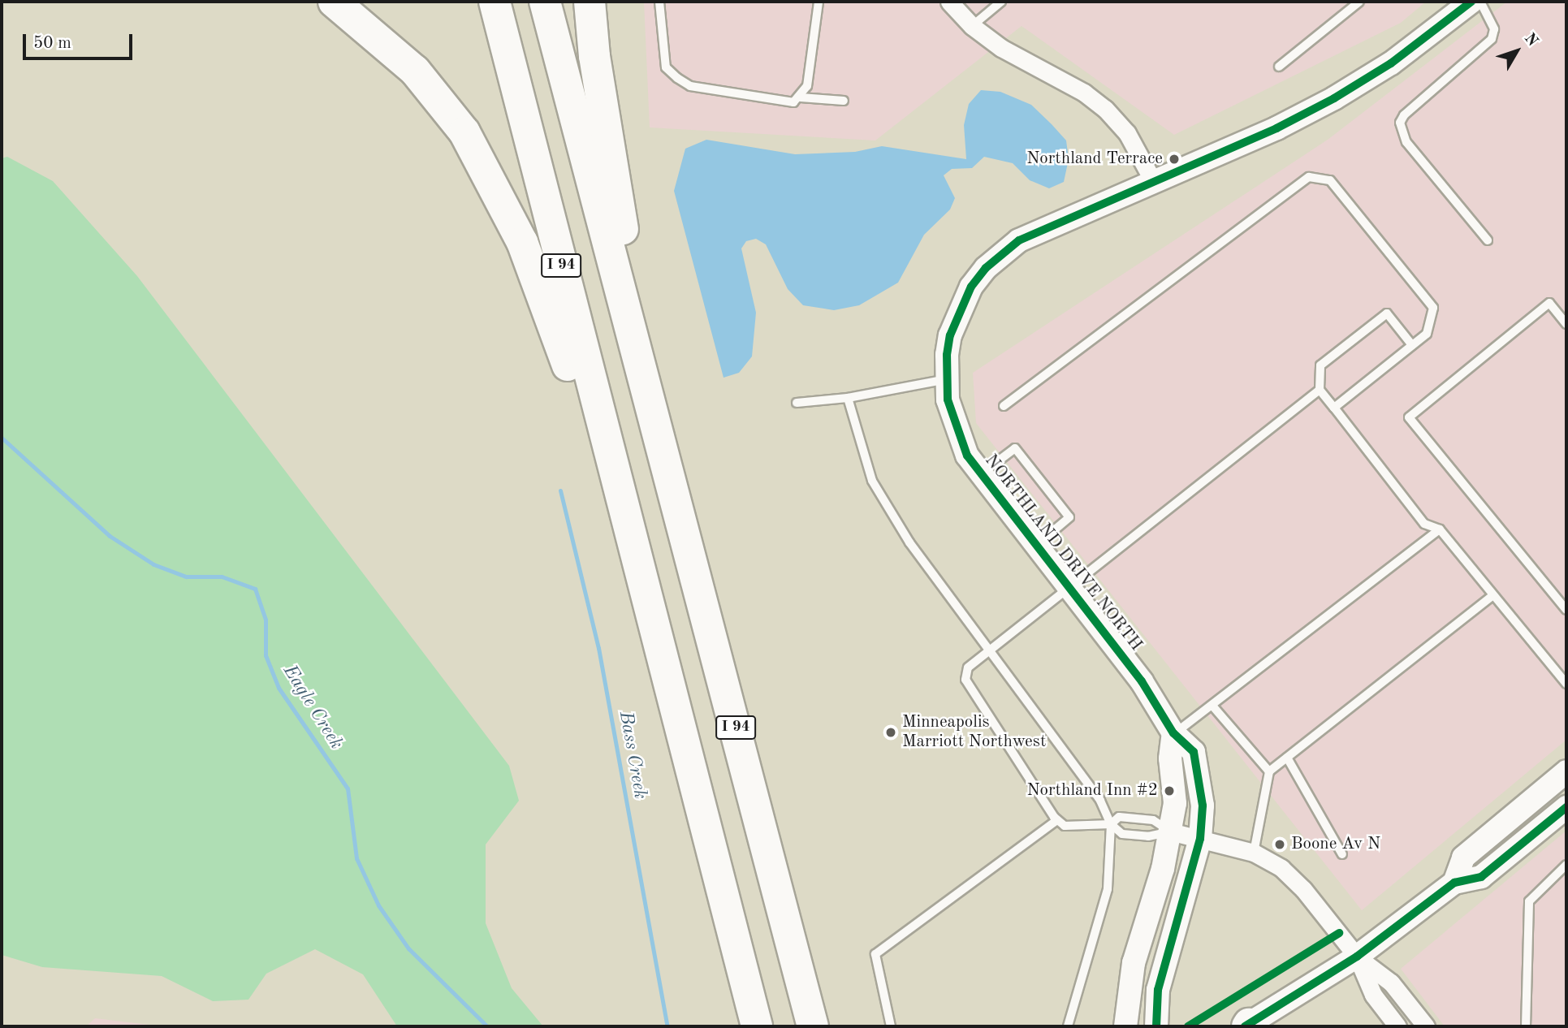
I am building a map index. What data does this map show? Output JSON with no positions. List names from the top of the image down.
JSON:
{
  "streets": {
    "highway": ["I 94"],
    "street": ["NORTHLAND DRIVE NORTH"]
  },
  "water": ["Eagle Creek", "Bass Creek"],
  "places": [
    "Northland Terrace",
    "Minneapolis Marriott Northwest",
    "Northland Inn #2",
    "Boone Av N"
  ],
  "scale_bar": "50 m",
  "north": "top right"
}
